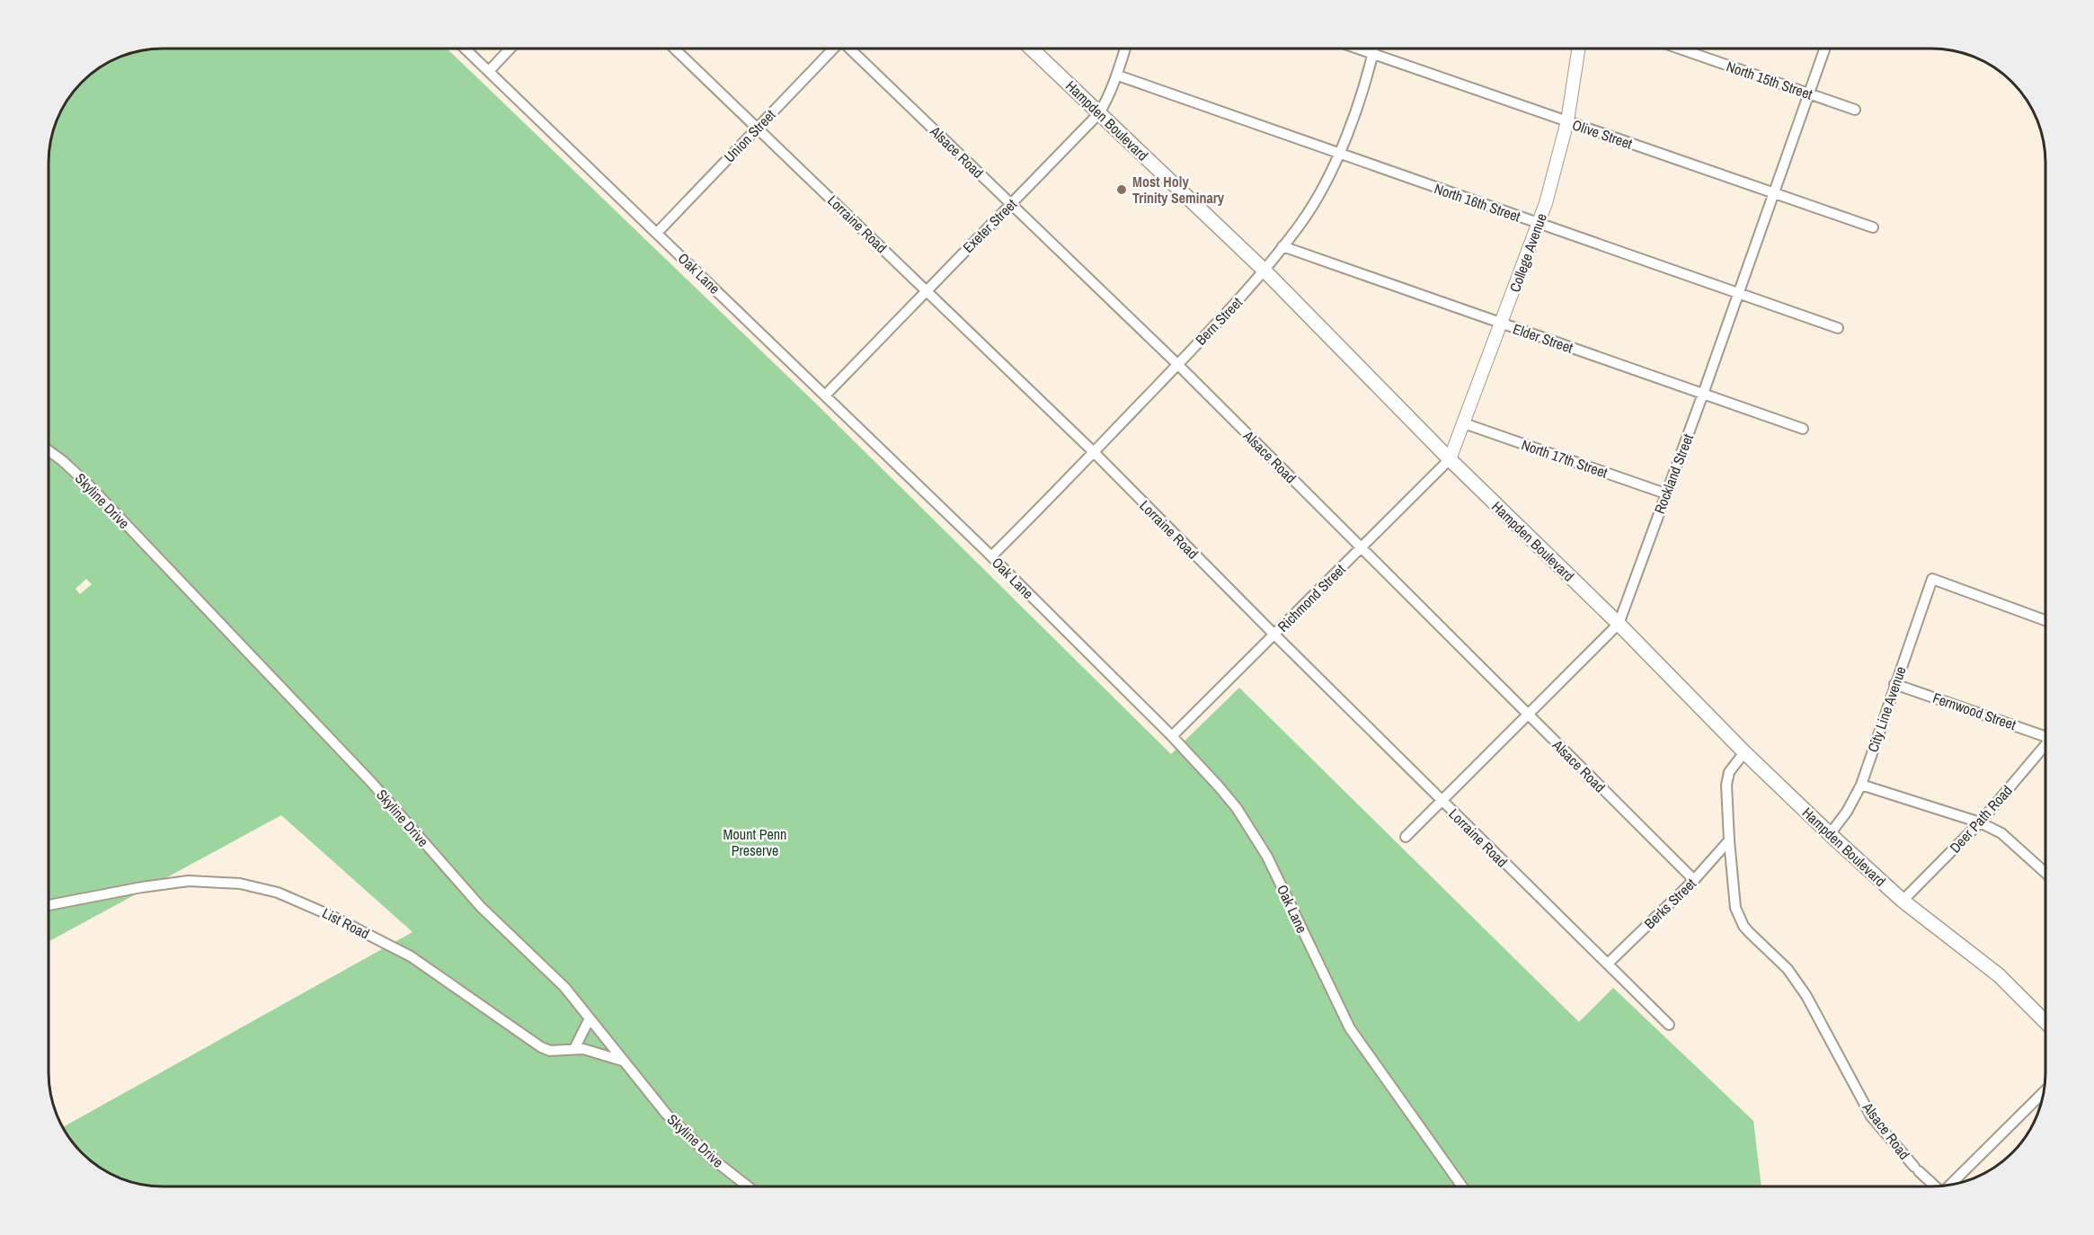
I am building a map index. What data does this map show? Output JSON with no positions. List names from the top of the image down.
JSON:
{
  "streets": {
    "main road": ["Hampden Boulevard"],
    "street": [
      "North 15th Street",
      "Olive Street",
      "Union Street",
      "Alsace Road",
      "North 16th Street",
      "Lorraine Road",
      "Exeter Street",
      "College Avenue",
      "Oak Lane",
      "Bern Street",
      "Elder Street",
      "North 17th Street",
      "Rockland Street",
      "Skyline Drive",
      "Richmond Street",
      "City Line Avenue",
      "Fernwood Street",
      "Deer Path Road",
      "Berks Street",
      "List Road"
    ]
  },
  "crossings": [
    ["North 15th Street", "Rockland Street"],
    ["Hampden Boulevard", "Alsace Road"],
    ["Hampden Boulevard", "Exeter Street"],
    ["Hampden Boulevard", "College Avenue"],
    ["Hampden Boulevard", "Bern Street"],
    ["Hampden Boulevard", "Rockland Street"],
    ["Hampden Boulevard", "Richmond Street"],
    ["Hampden Boulevard", "City Line Avenue"],
    ["Hampden Boulevard", "Deer Path Road"],
    ["Olive Street", "College Avenue"],
    ["Olive Street", "Bern Street"],
    ["Olive Street", "Rockland Street"],
    ["Union Street", "Lorraine Road"],
    ["Union Street", "Oak Lane"],
    ["Alsace Road", "Exeter Street"],
    ["Alsace Road", "Bern Street"],
    ["Alsace Road", "Rockland Street"],
    ["Alsace Road", "Richmond Street"],
    ["Alsace Road", "Berks Street"],
    ["North 16th Street", "Exeter Street"],
    ["North 16th Street", "College Avenue"],
    ["North 16th Street", "Bern Street"],
    ["North 16th Street", "Rockland Street"],
    ["Lorraine Road", "Exeter Street"],
    ["Lorraine Road", "Bern Street"],
    ["Lorraine Road", "Rockland Street"],
    ["Lorraine Road", "Richmond Street"],
    ["Lorraine Road", "Berks Street"],
    ["Exeter Street", "Oak Lane"],
    ["College Avenue", "Elder Street"],
    ["College Avenue", "North 17th Street"],
    ["College Avenue", "Richmond Street"],
    ["Oak Lane", "Bern Street"],
    ["Oak Lane", "Richmond Street"],
    ["Bern Street", "Elder Street"],
    ["Elder Street", "Rockland Street"],
    ["North 17th Street", "Rockland Street"],
    ["Skyline Drive", "List Road"],
    ["City Line Avenue", "Fernwood Street"]
  ],
  "parks": ["Mount Penn Preserve"],
  "places": ["Most Holy Trinity Seminary"]
}
